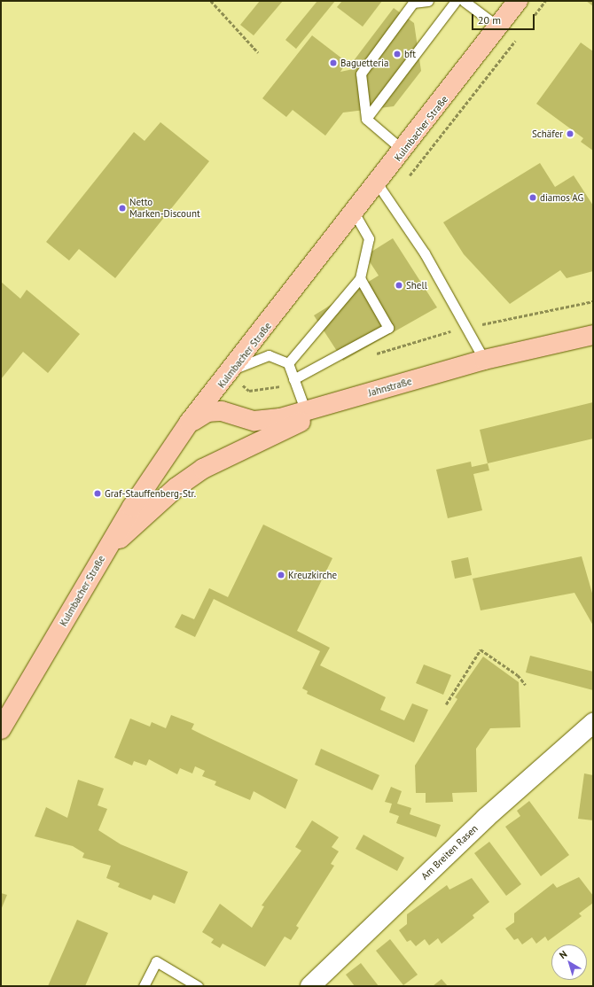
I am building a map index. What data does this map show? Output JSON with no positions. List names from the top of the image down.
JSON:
{
  "streets": {
    "main road": ["Kulmbacher Straße", "Jahnstraße"],
    "street": ["Am Breiten Rasen"]
  },
  "crossings": [
    ["Kulmbacher Straße", "Jahnstraße"]
  ],
  "places": [
    "bft",
    "Baguetteria",
    "Schäfer",
    "diamos AG",
    "Netto Marken-Discount",
    "Shell",
    "Graf-Stauffenberg-Str.",
    "Kreuzkirche"
  ],
  "scale_bar": "20 m",
  "north": "top left"
}
